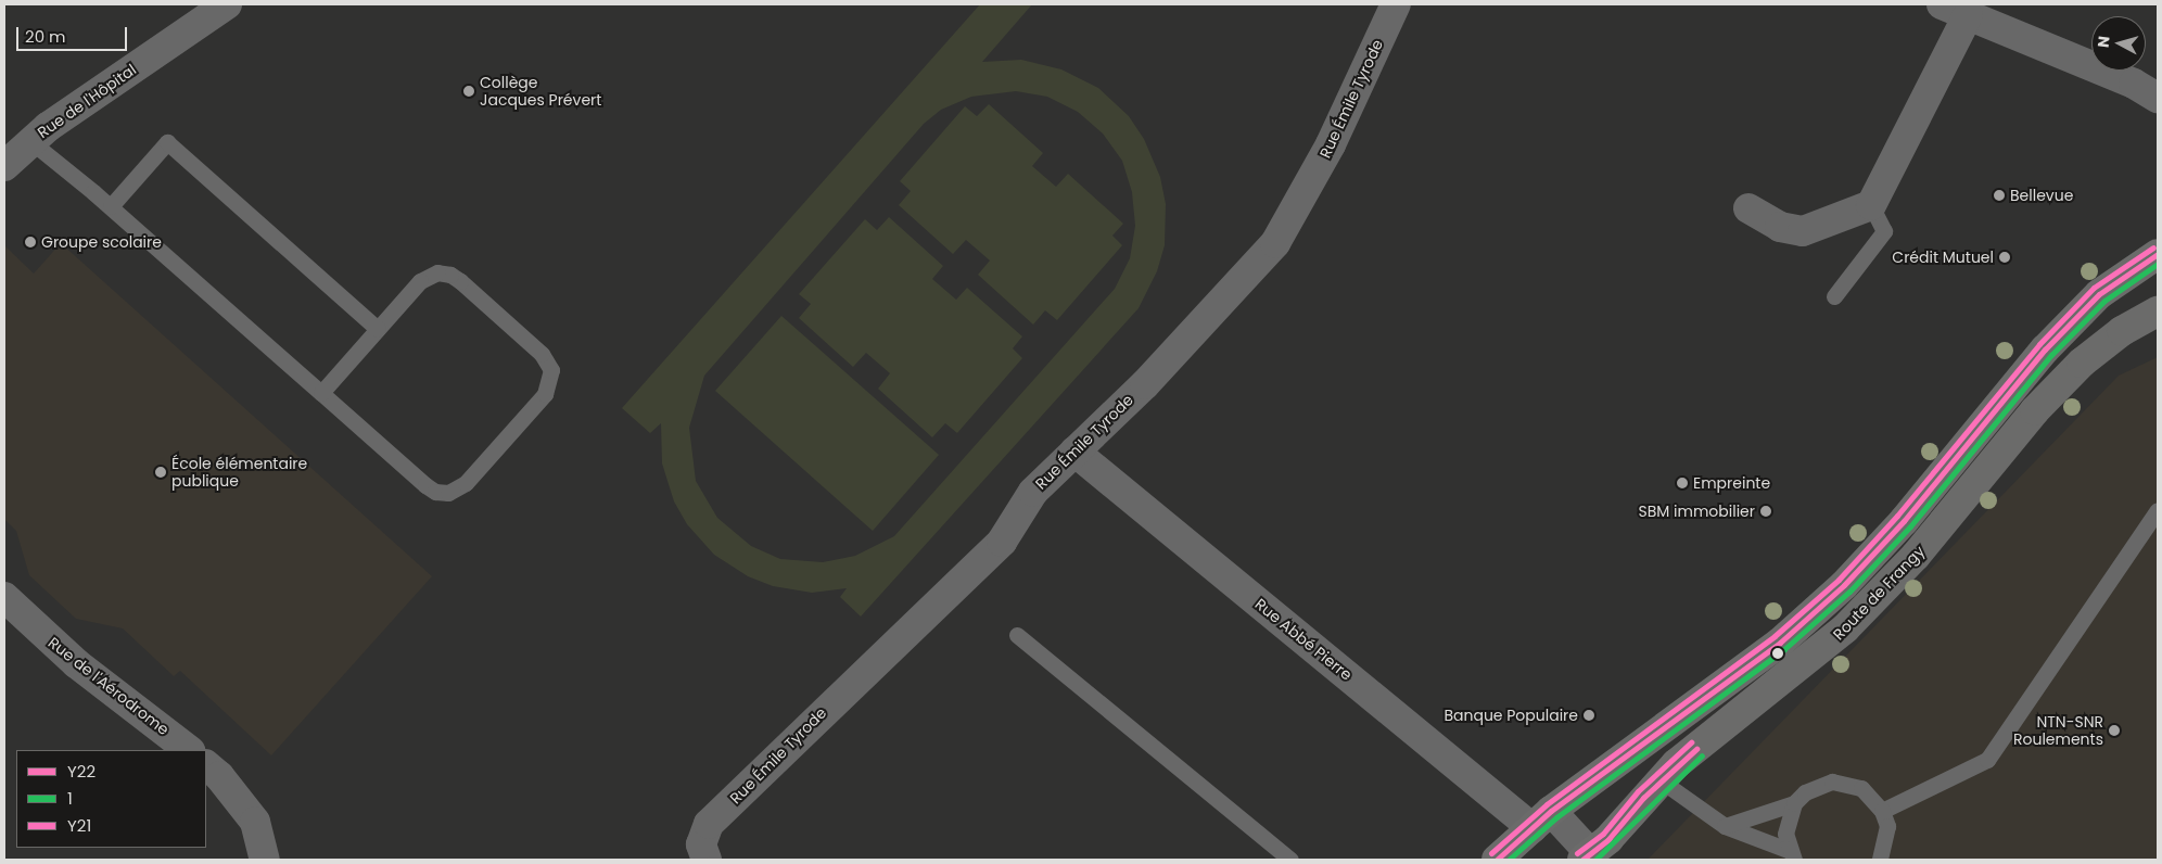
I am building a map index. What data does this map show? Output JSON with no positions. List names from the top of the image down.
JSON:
{
  "streets": {
    "main road": ["Route de Frangy"],
    "street": [
      "Rue Émile Tyrode",
      "Rue de l'Hôpital",
      "Rue Abbé Pierre",
      "Rue de l'Aérodrome"
    ]
  },
  "crossings": [
    ["Rue Émile Tyrode", "Rue Abbé Pierre"],
    ["Route de Frangy", "Rue Abbé Pierre"]
  ],
  "places": [
    "Collège Jacques Prévert",
    "Bellevue",
    "Groupe scolaire",
    "Crédit Mutuel",
    "École élémentaire publique",
    "Empreinte",
    "SBM immobilier",
    "Banque Populaire",
    "NTN-SNR Roulements"
  ],
  "lines": ["transit line Y21", "transit line Y22", "transit line 1"],
  "legend": ["Y22", "1", "Y21"],
  "scale_bar": "20 m",
  "north": "left"
}
